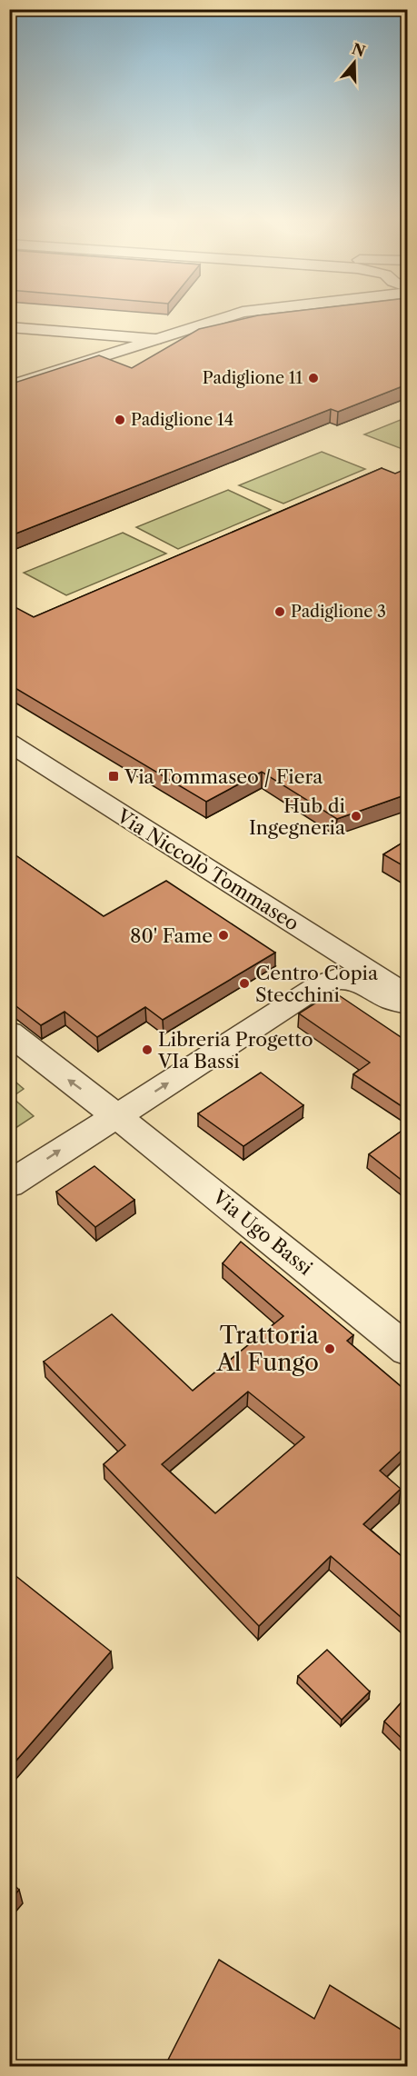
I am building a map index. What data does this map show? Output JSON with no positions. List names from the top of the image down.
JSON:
{
  "streets": {
    "street": ["Via Niccolò Tommaseo", "Via Ugo Bassi"]
  },
  "places": {
    "other": [
      "Padiglione 11",
      "Padiglione 14",
      "Padiglione 3",
      "Hub di Ingegneria",
      "80' Fame",
      "Centro Copia Stecchini",
      "Libreria Progetto VIa Bassi",
      "Trattoria Al Fungo"
    ],
    "transit": ["Via Tommaseo / Fiera"]
  },
  "north": "top"
}
